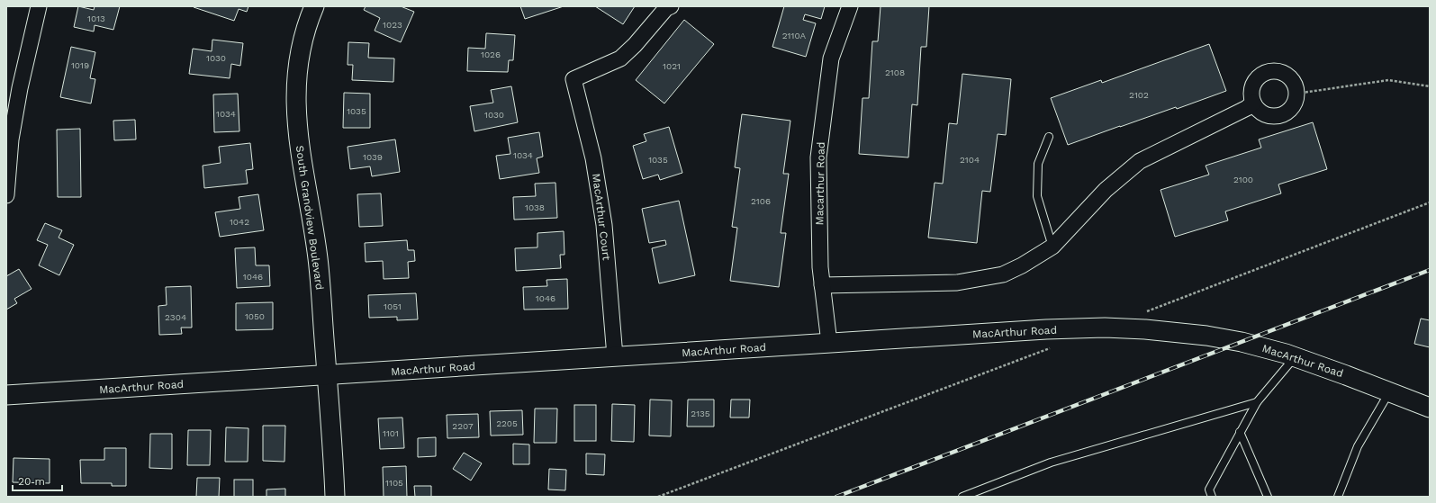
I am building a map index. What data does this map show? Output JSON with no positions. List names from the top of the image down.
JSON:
{
  "streets": {
    "street": [
      "Macarthur Road",
      "MacArthur Court",
      "South Grandview Boulevard",
      "MacArthur Road"
    ]
  },
  "crossings": [
    ["Macarthur Road", "MacArthur Road"],
    ["MacArthur Court", "MacArthur Road"],
    ["South Grandview Boulevard", "MacArthur Road"]
  ],
  "house_numbers": [
    "1013",
    "1023",
    "2110A",
    "1026",
    "1030",
    "1019",
    "1021",
    "2108",
    "2102",
    "1035",
    "1034",
    "1030",
    "1034",
    "1039",
    "1035",
    "2104",
    "2100",
    "2106",
    "1038",
    "1042",
    "1046",
    "1046",
    "1051",
    "1050",
    "2304",
    "2135",
    "2205",
    "2207",
    "1101",
    "1105"
  ],
  "scale_bar": "20 m"
}
